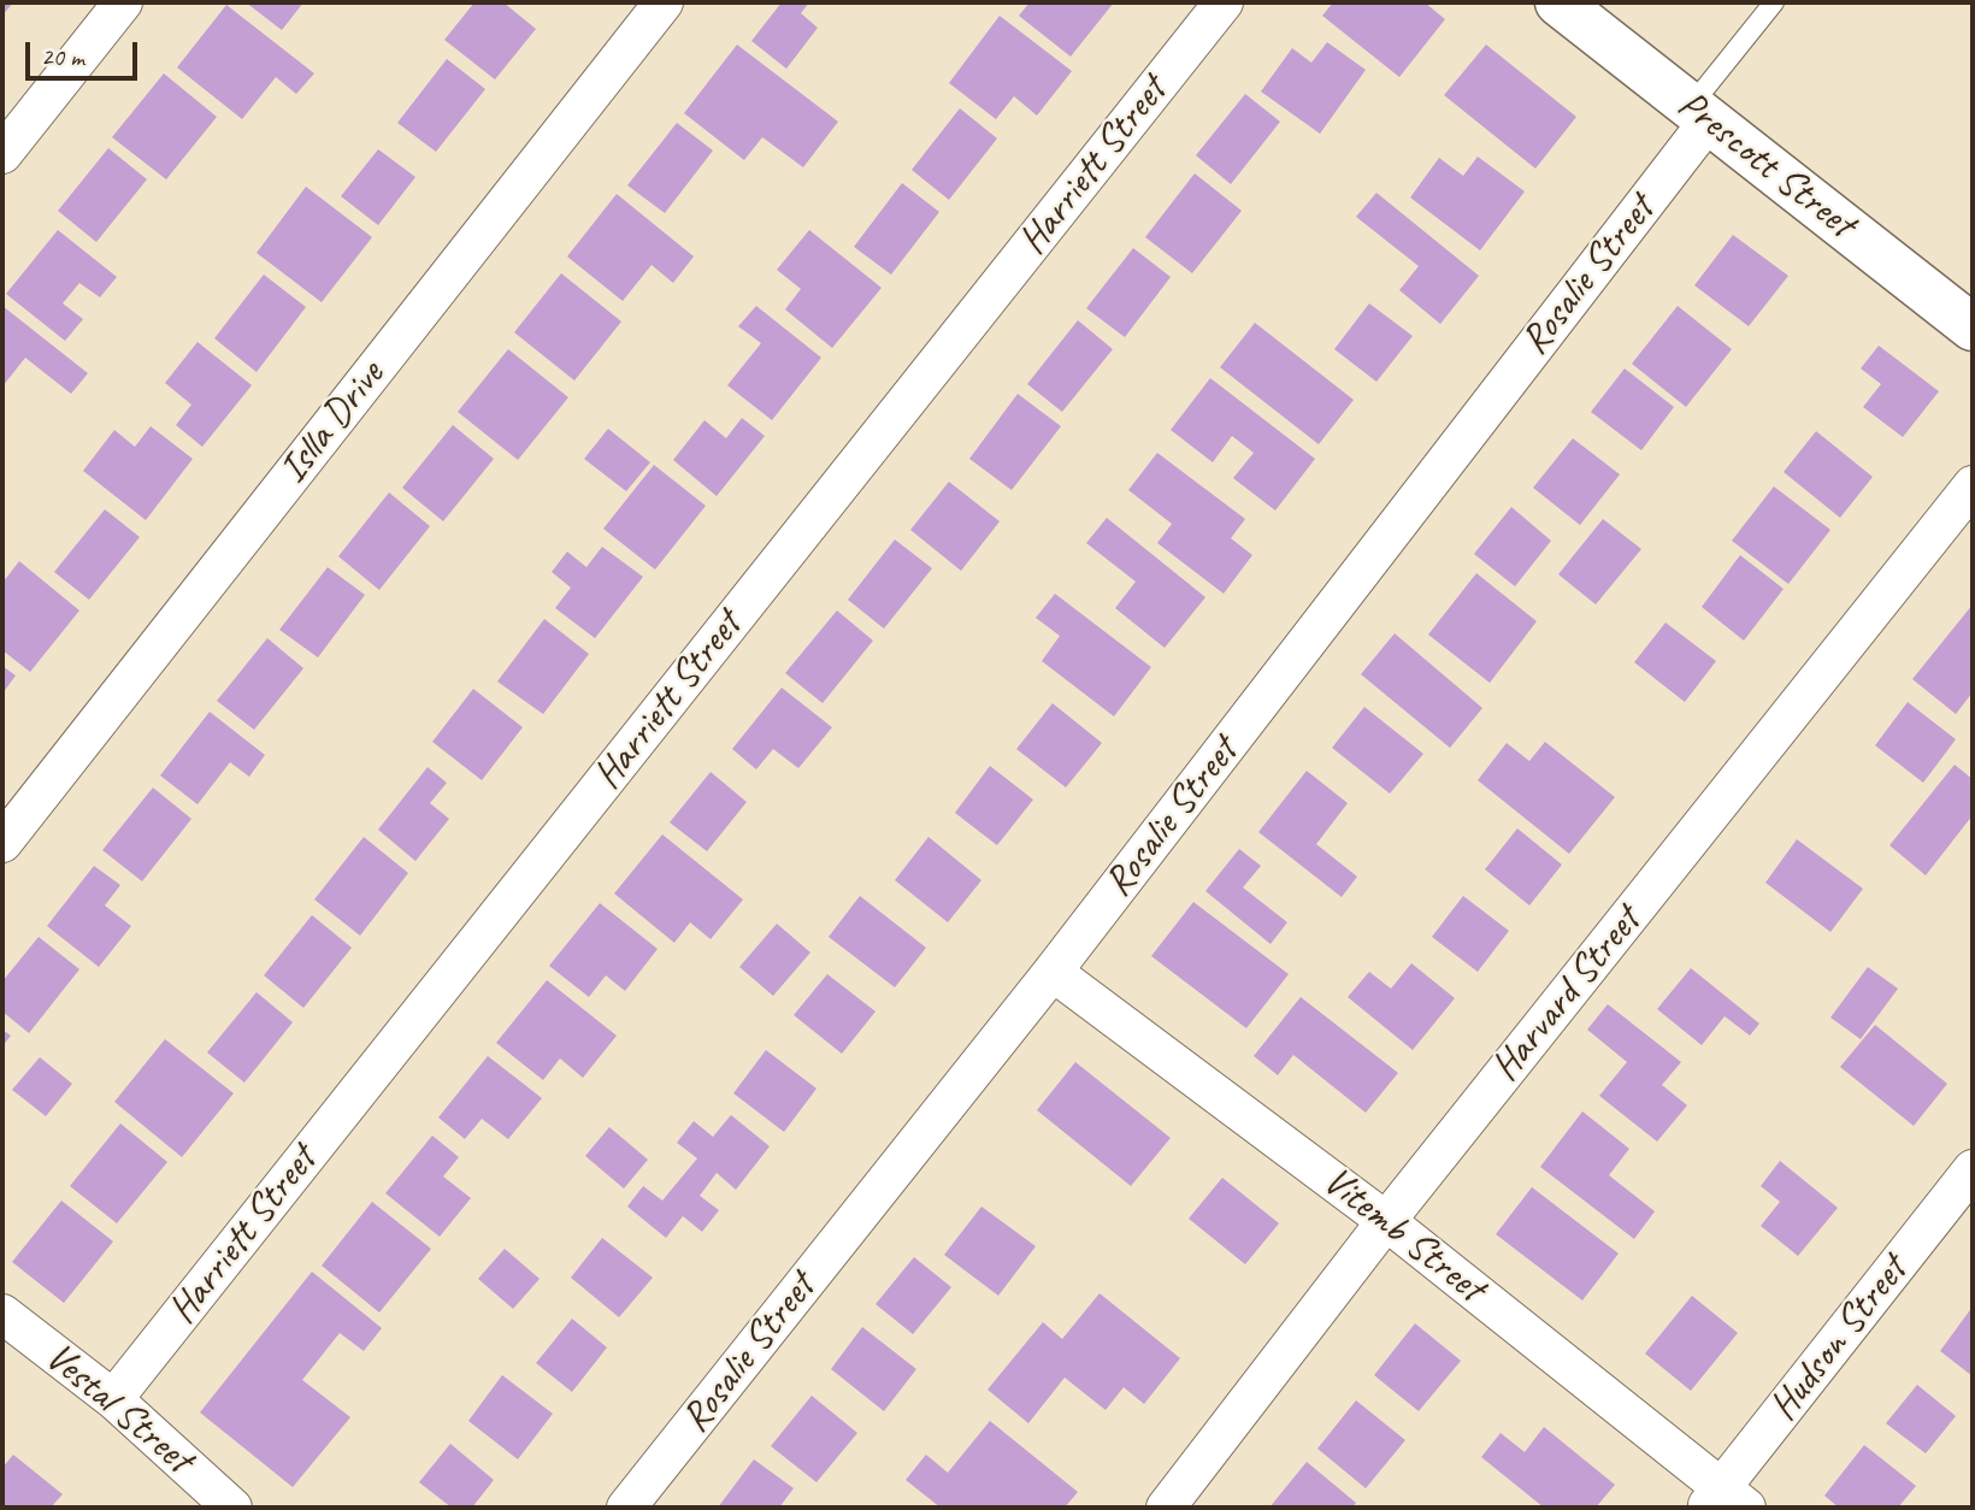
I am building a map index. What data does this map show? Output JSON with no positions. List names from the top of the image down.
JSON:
{
  "streets": {
    "street": [
      "Prescott Street",
      "Harriett Street",
      "Rosalie Street",
      "Islla Drive",
      "Harvard Street",
      "Vitemb Street",
      "Hudson Street",
      "Vestal Street"
    ]
  },
  "crossings": [
    ["Prescott Street", "Rosalie Street"],
    ["Harriett Street", "Vestal Street"],
    ["Rosalie Street", "Vitemb Street"],
    ["Harvard Street", "Vitemb Street"],
    ["Vitemb Street", "Hudson Street"]
  ],
  "scale_bar": "20 m"
}
